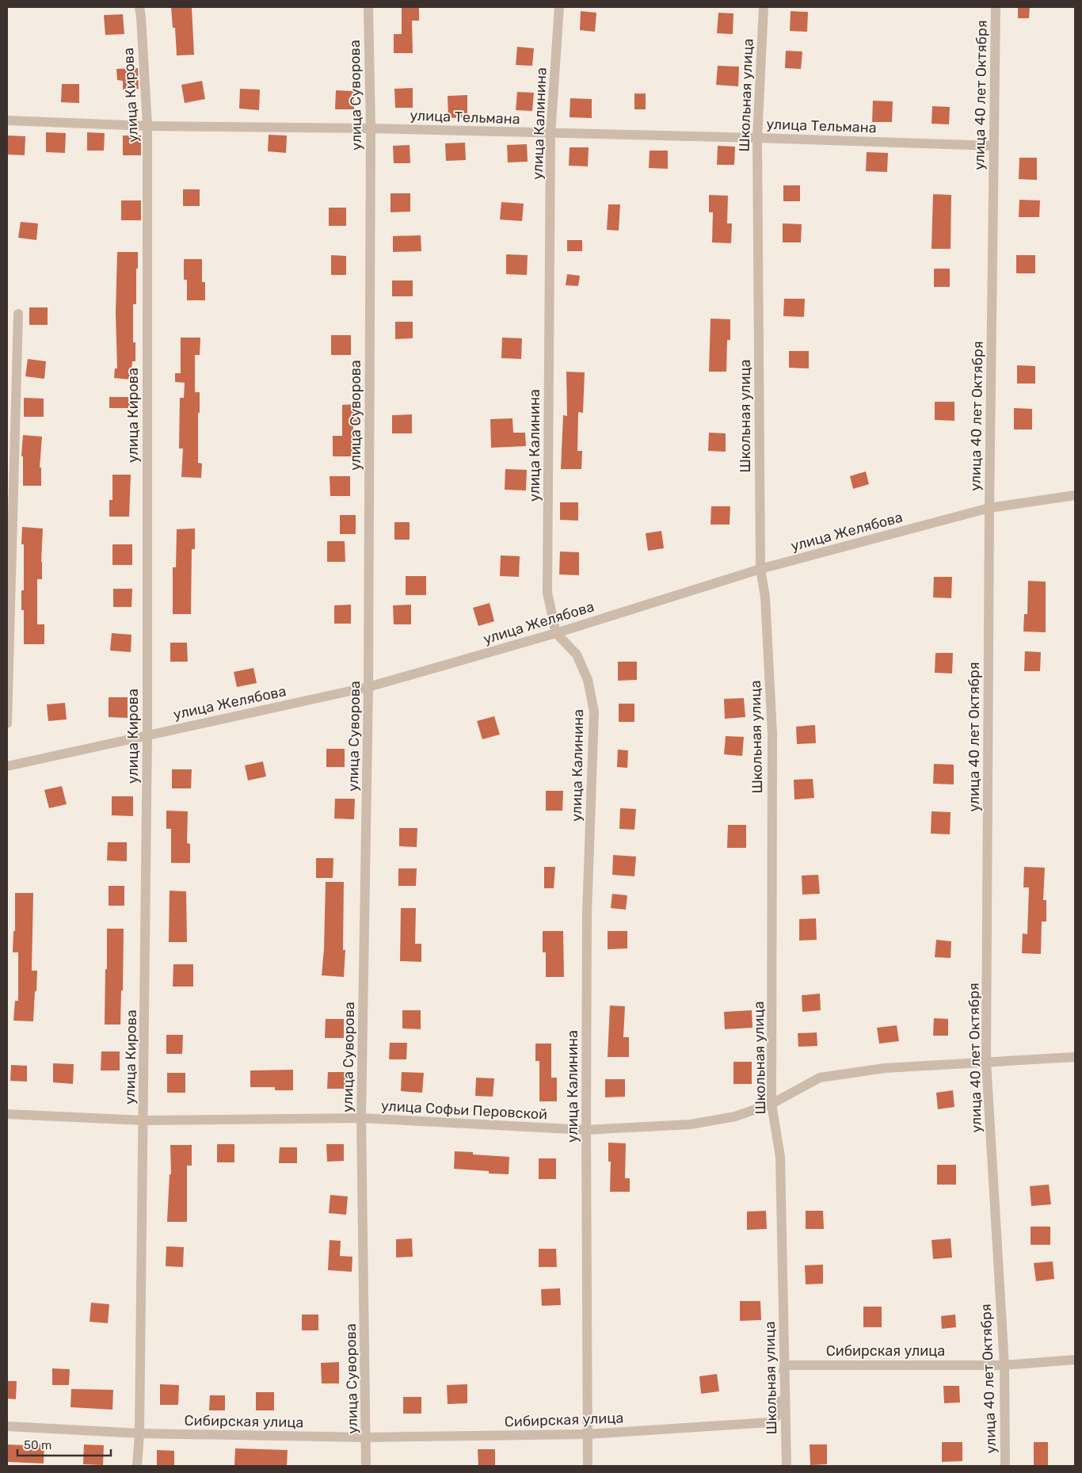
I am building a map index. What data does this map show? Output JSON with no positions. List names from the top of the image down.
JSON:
{
  "streets": {
    "street": [
      "улица Кирова",
      "улица Суворова",
      "Школьная улица",
      "улица 40 лет Октября",
      "улица Тельмана",
      "улица Калинина",
      "улица Желябова",
      "улица Софьи Перовской",
      "Сибирская улица"
    ]
  },
  "crossings": [
    ["улица Кирова", "улица Тельмана"],
    ["улица Кирова", "улица Желябова"],
    ["улица Кирова", "улица Софьи Перовской"],
    ["улица Кирова", "Сибирская улица"],
    ["улица Суворова", "улица Тельмана"],
    ["улица Суворова", "улица Желябова"],
    ["улица Суворова", "улица Софьи Перовской"],
    ["улица Суворова", "Сибирская улица"],
    ["Школьная улица", "улица Тельмана"],
    ["Школьная улица", "улица Желябова"],
    ["Школьная улица", "улица Софьи Перовской"],
    ["Школьная улица", "Сибирская улица"],
    ["улица 40 лет Октября", "улица Тельмана"],
    ["улица 40 лет Октября", "улица Желябова"],
    ["улица 40 лет Октября", "улица Софьи Перовской"],
    ["улица 40 лет Октября", "Сибирская улица"],
    ["улица Тельмана", "улица Калинина"],
    ["улица Калинина", "улица Желябова"],
    ["улица Калинина", "улица Софьи Перовской"],
    ["улица Калинина", "Сибирская улица"]
  ],
  "scale_bar": "50 m"
}
